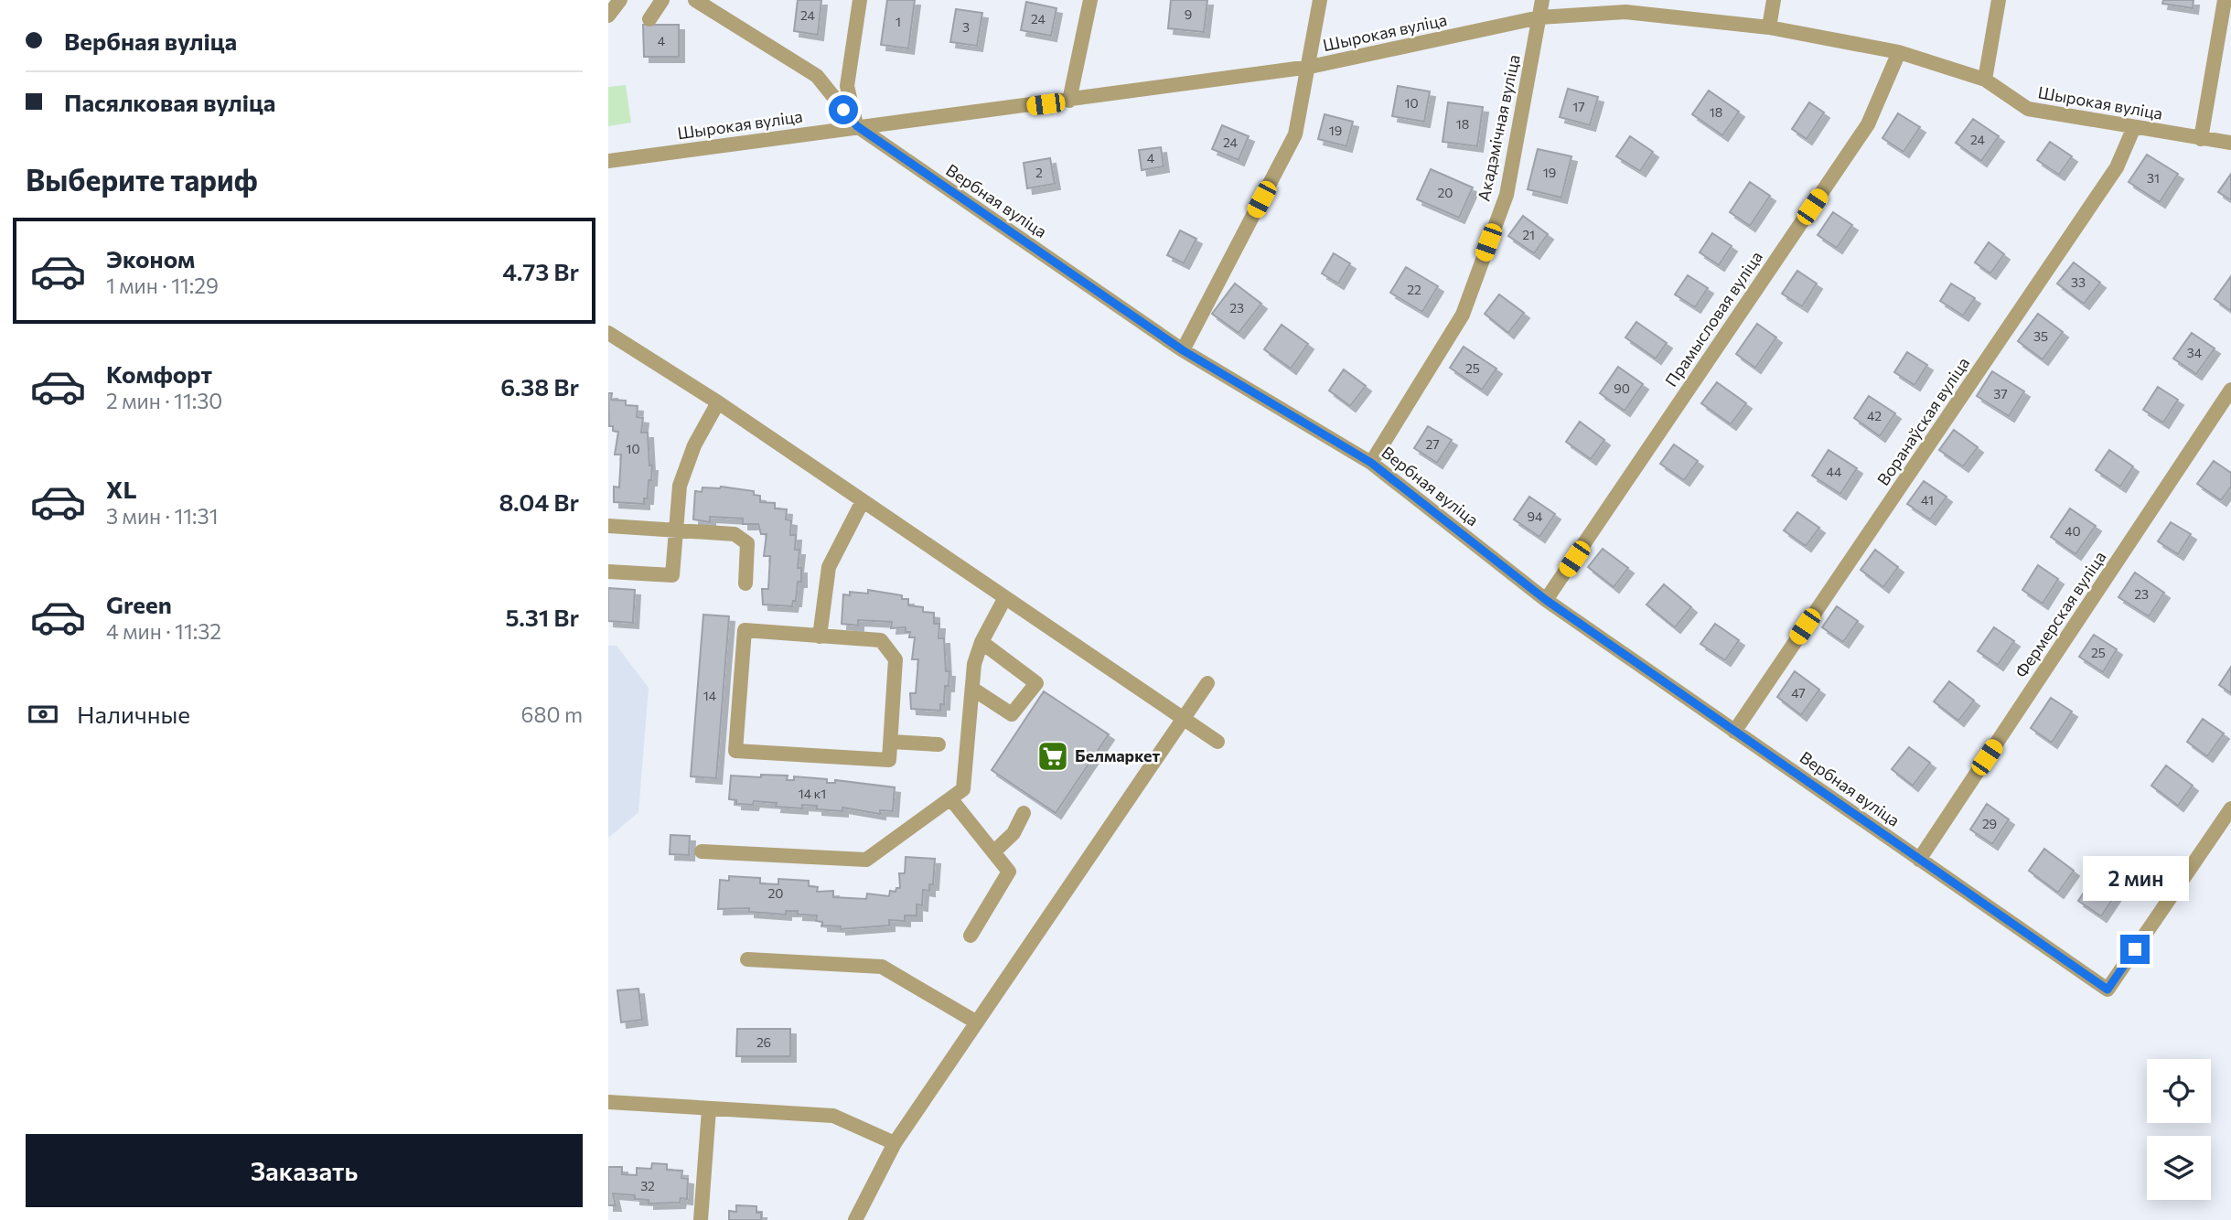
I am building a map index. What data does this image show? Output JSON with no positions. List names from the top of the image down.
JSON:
{
  "streets": {
    "street": [
      "Шырокая вуліца",
      "Акадэмічная вуліца",
      "Вербная вуліца",
      "Прамысловая вуліца",
      "Воранаўская вуліца",
      "Фермерская вуліца"
    ]
  },
  "crossings": [
    ["Шырокая вуліца", "Акадэмічная вуліца"],
    ["Шырокая вуліца", "Вербная вуліца"],
    ["Шырокая вуліца", "Прамысловая вуліца"],
    ["Шырокая вуліца", "Воранаўская вуліца"],
    ["Акадэмічная вуліца", "Вербная вуліца"],
    ["Вербная вуліца", "Прамысловая вуліца"],
    ["Вербная вуліца", "Воранаўская вуліца"],
    ["Вербная вуліца", "Фермерская вуліца"]
  ],
  "places": {
    "supermarket": ["Белмаркет"]
  },
  "house_numbers": [
    "9",
    "24",
    "24",
    "1",
    "3",
    "4",
    "10",
    "17",
    "18",
    "18",
    "19",
    "24",
    "24",
    "4",
    "2",
    "19",
    "31",
    "20",
    "21",
    "33",
    "22",
    "23",
    "35",
    "34",
    "25",
    "90",
    "37",
    "42",
    "27",
    "10",
    "44",
    "41",
    "94",
    "40",
    "23",
    "25",
    "47",
    "14",
    "14 к1",
    "29",
    "20",
    "26",
    "32"
  ],
  "page": {
    "banner": ["Вербная вуліца", "Пасялковая вуліца"],
    "heading": "Выберите тариф",
    "list": [
      {
        "name": "Эконом",
        "note": "1 мин · 11:29",
        "value": "4.73 Br"
      },
      {
        "name": "Комфорт",
        "note": "2 мин · 11:30",
        "value": "6.38 Br"
      },
      {
        "name": "XL",
        "note": "3 мин · 11:31",
        "value": "8.04 Br"
      },
      {
        "name": "Green",
        "note": "4 мин · 11:32",
        "value": "5.31 Br"
      }
    ],
    "pay": ["Наличные", "680 m"],
    "bubble": "2 мин",
    "buttons": "Заказать"
  }
}
